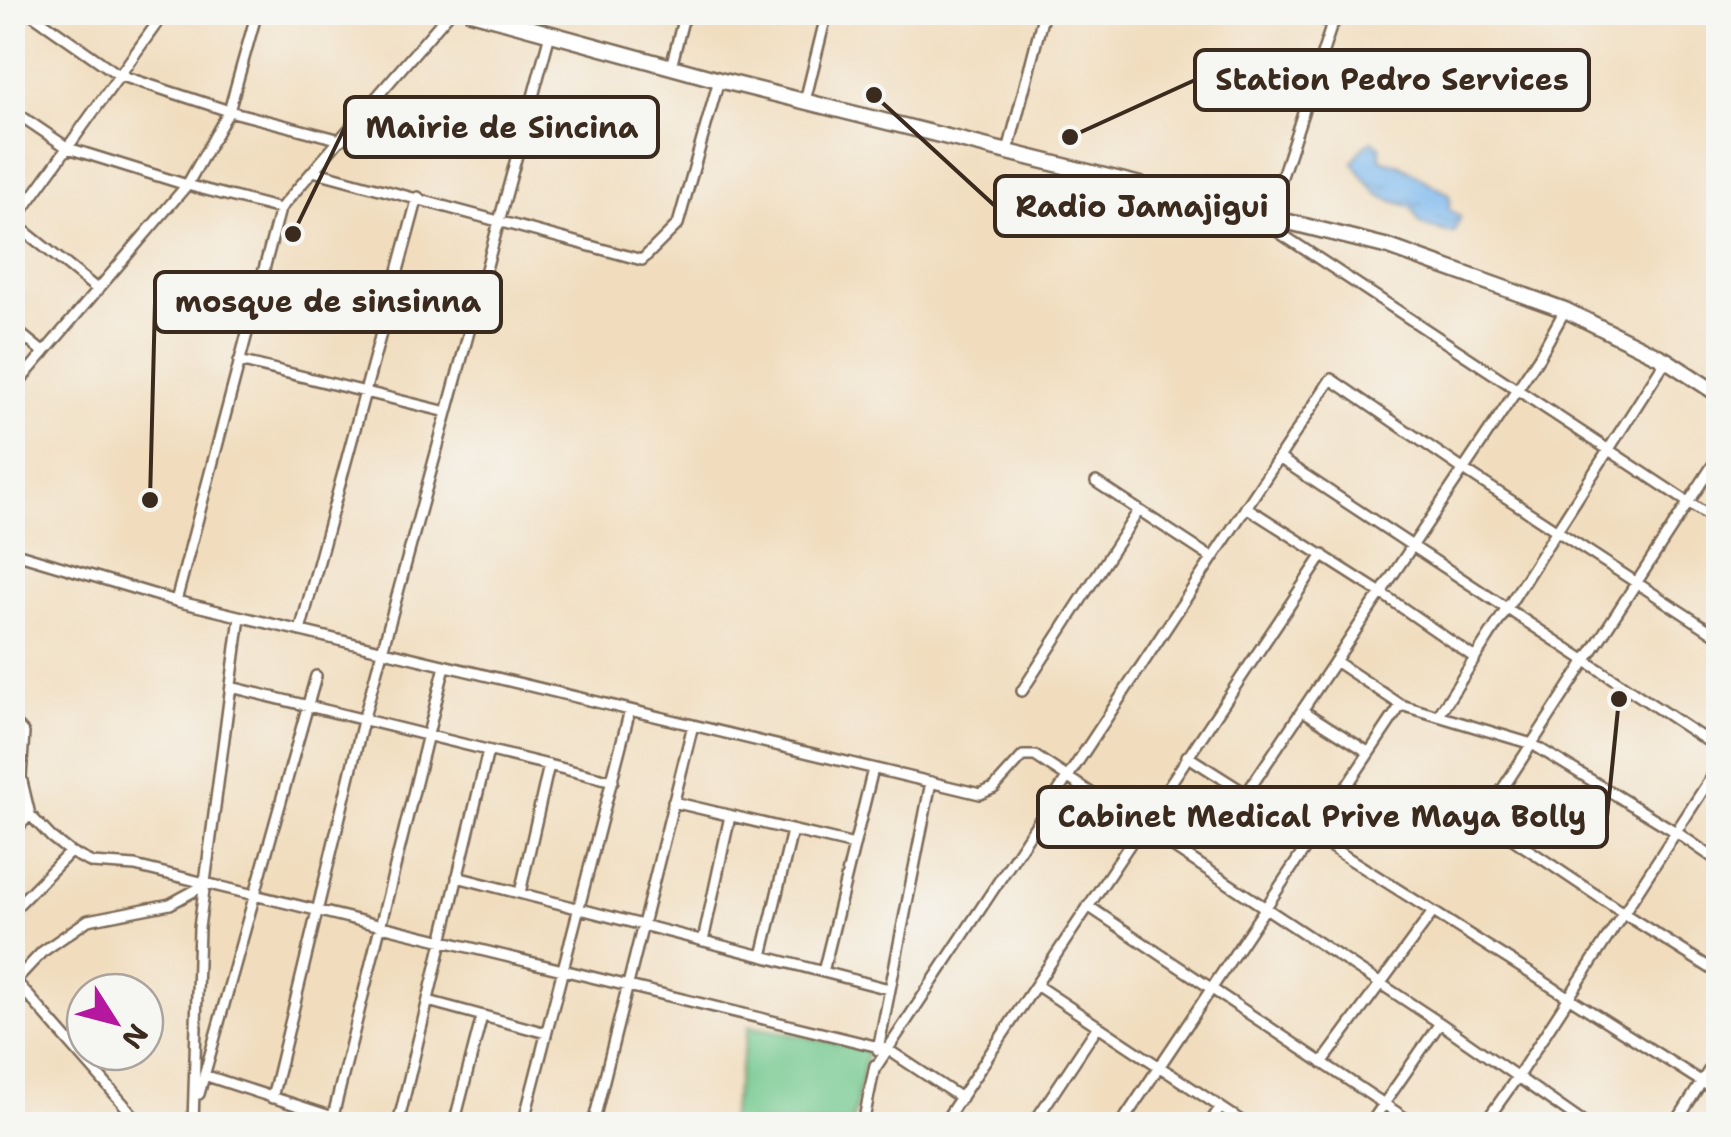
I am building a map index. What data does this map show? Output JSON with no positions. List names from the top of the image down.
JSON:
{
  "places": [
    "Radio Jamajigui",
    "Station Pedro Services",
    "Mairie de Sincina",
    "mosque de sinsinna",
    "Cabinet Medical Prive Maya Bolly"
  ],
  "north": "bottom right"
}
